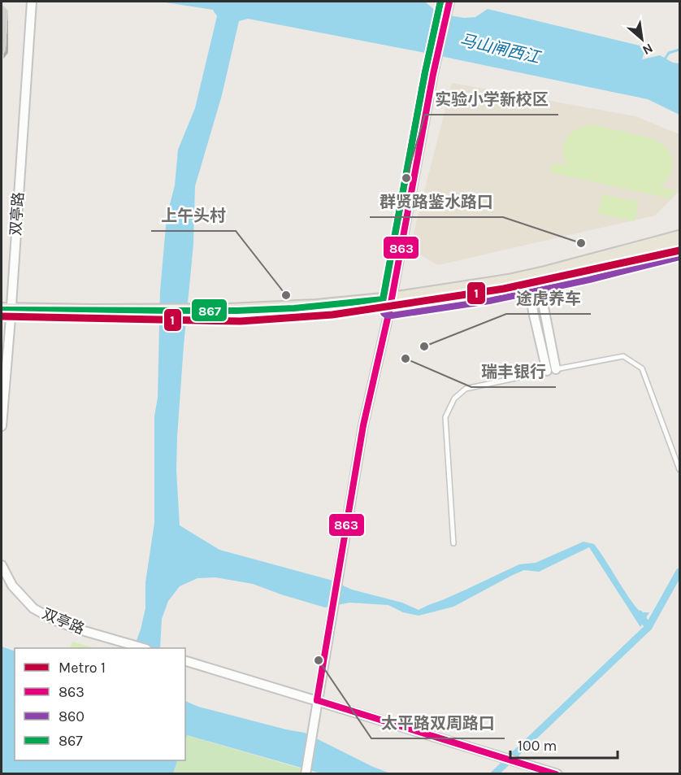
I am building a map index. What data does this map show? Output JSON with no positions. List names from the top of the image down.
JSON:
{
  "streets": {
    "street": ["双亭路"]
  },
  "water": ["马山闸西江"],
  "places": [
    "实验小学新校区",
    "群贤路鉴水路口",
    "上午头村",
    "途虎养车",
    "瑞丰银行",
    "太平路双周路口"
  ],
  "lines": [
    "transit line 863",
    "transit line 860",
    "transit line 867",
    "metro line 1"
  ],
  "legend": [
    "Metro 1",
    "863",
    "860",
    "867"
  ],
  "scale_bar": "100 m",
  "north": "bottom right"
}
